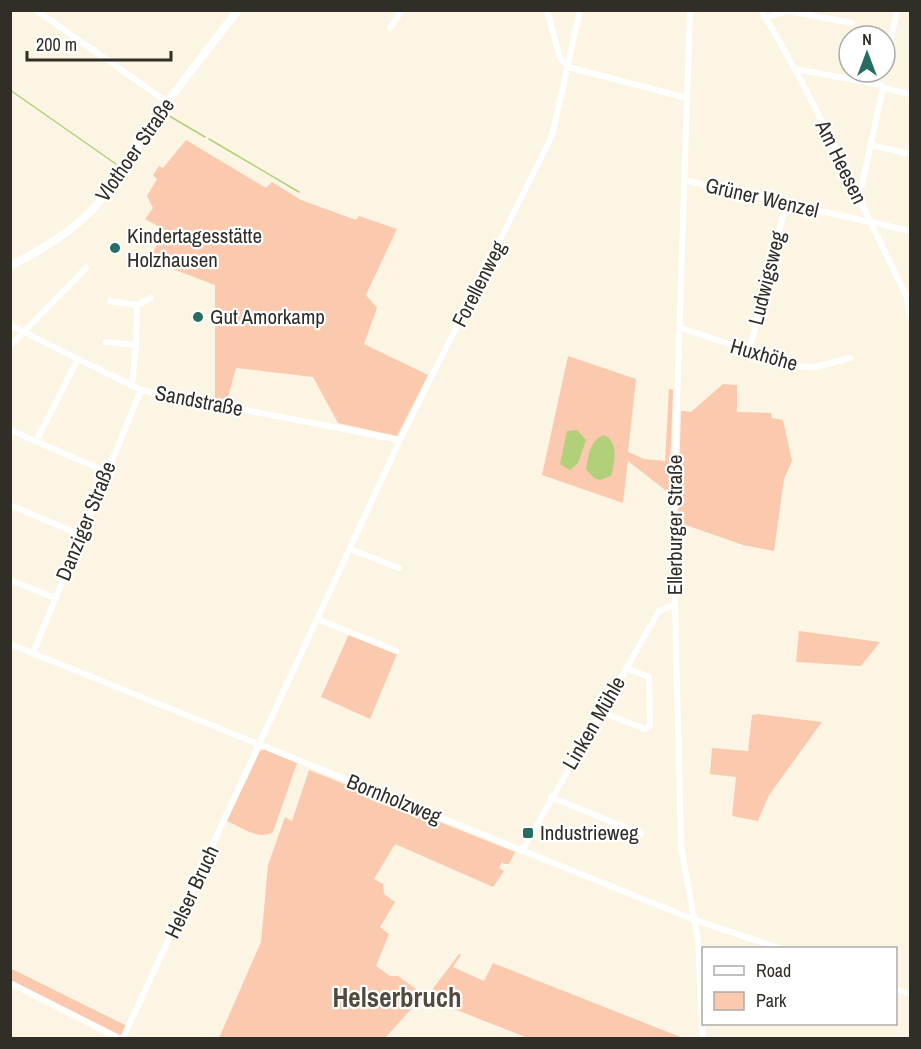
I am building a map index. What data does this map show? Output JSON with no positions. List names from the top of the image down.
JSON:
{
  "streets": {
    "street": [
      "Vlothoer Straße",
      "Am Heesen",
      "Grüner Wenzel",
      "Ludwigsweg",
      "Forellenweg",
      "Huxhöhe",
      "Sandstraße",
      "Danziger Straße",
      "Ellerburger Straße",
      "Linken Mühle",
      "Bornholzweg",
      "Helser Bruch"
    ]
  },
  "crossings": [
    ["Am Heesen", "Grüner Wenzel"],
    ["Grüner Wenzel", "Ludwigsweg"],
    ["Grüner Wenzel", "Ellerburger Straße"],
    ["Ludwigsweg", "Huxhöhe"],
    ["Forellenweg", "Sandstraße"],
    ["Forellenweg", "Bornholzweg"],
    ["Forellenweg", "Helser Bruch"],
    ["Huxhöhe", "Ellerburger Straße"],
    ["Sandstraße", "Danziger Straße"],
    ["Danziger Straße", "Bornholzweg"],
    ["Ellerburger Straße", "Linken Mühle"],
    ["Ellerburger Straße", "Bornholzweg"],
    ["Linken Mühle", "Bornholzweg"],
    ["Bornholzweg", "Helser Bruch"]
  ],
  "districts": ["Helserbruch"],
  "places": {
    "other": ["Kindertagesstätte Holzhausen", "Gut Amorkamp"],
    "transit": ["Industrieweg"]
  },
  "legend": ["Road", "Park"],
  "scale_bar": "200 m",
  "north": "top"
}
